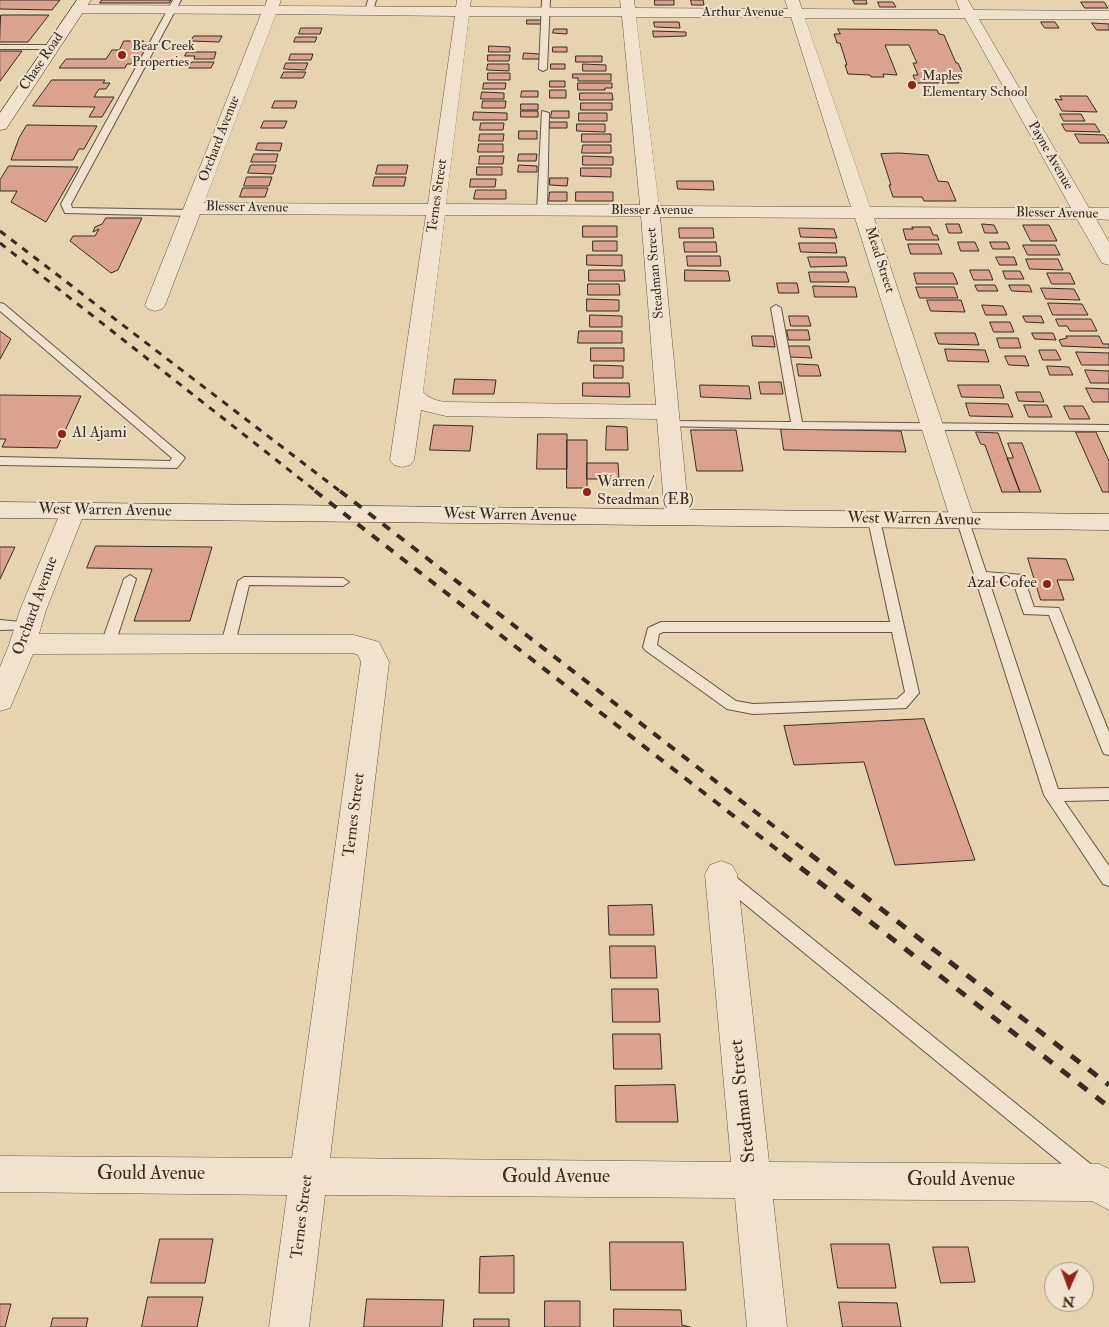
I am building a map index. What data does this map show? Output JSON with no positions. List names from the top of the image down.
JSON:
{
  "streets": {
    "street": [
      "Arthur Avenue",
      "Chase Road",
      "Orchard Avenue",
      "Payne Avenue",
      "Ternes Street",
      "Blesser Avenue",
      "Mead Street",
      "Steadman Street",
      "West Warren Avenue",
      "Gould Avenue"
    ]
  },
  "crossings": [
    ["Arthur Avenue", "Chase Road"],
    ["Arthur Avenue", "Orchard Avenue"],
    ["Arthur Avenue", "Payne Avenue"],
    ["Arthur Avenue", "Ternes Street"],
    ["Arthur Avenue", "Mead Street"],
    ["Arthur Avenue", "Steadman Street"],
    ["Orchard Avenue", "Ternes Street"],
    ["Orchard Avenue", "Blesser Avenue"],
    ["Orchard Avenue", "West Warren Avenue"],
    ["Payne Avenue", "Blesser Avenue"],
    ["Ternes Street", "Blesser Avenue"],
    ["Ternes Street", "Gould Avenue"],
    ["Blesser Avenue", "Mead Street"],
    ["Blesser Avenue", "Steadman Street"],
    ["Mead Street", "West Warren Avenue"],
    ["Steadman Street", "West Warren Avenue"],
    ["Steadman Street", "Gould Avenue"]
  ],
  "places": [
    "Bear Creek Properties",
    "Maples Elementary School",
    "Al Ajami",
    "Warren / Steadman (EB)",
    "Azal Cofee"
  ],
  "north": "bottom"
}
